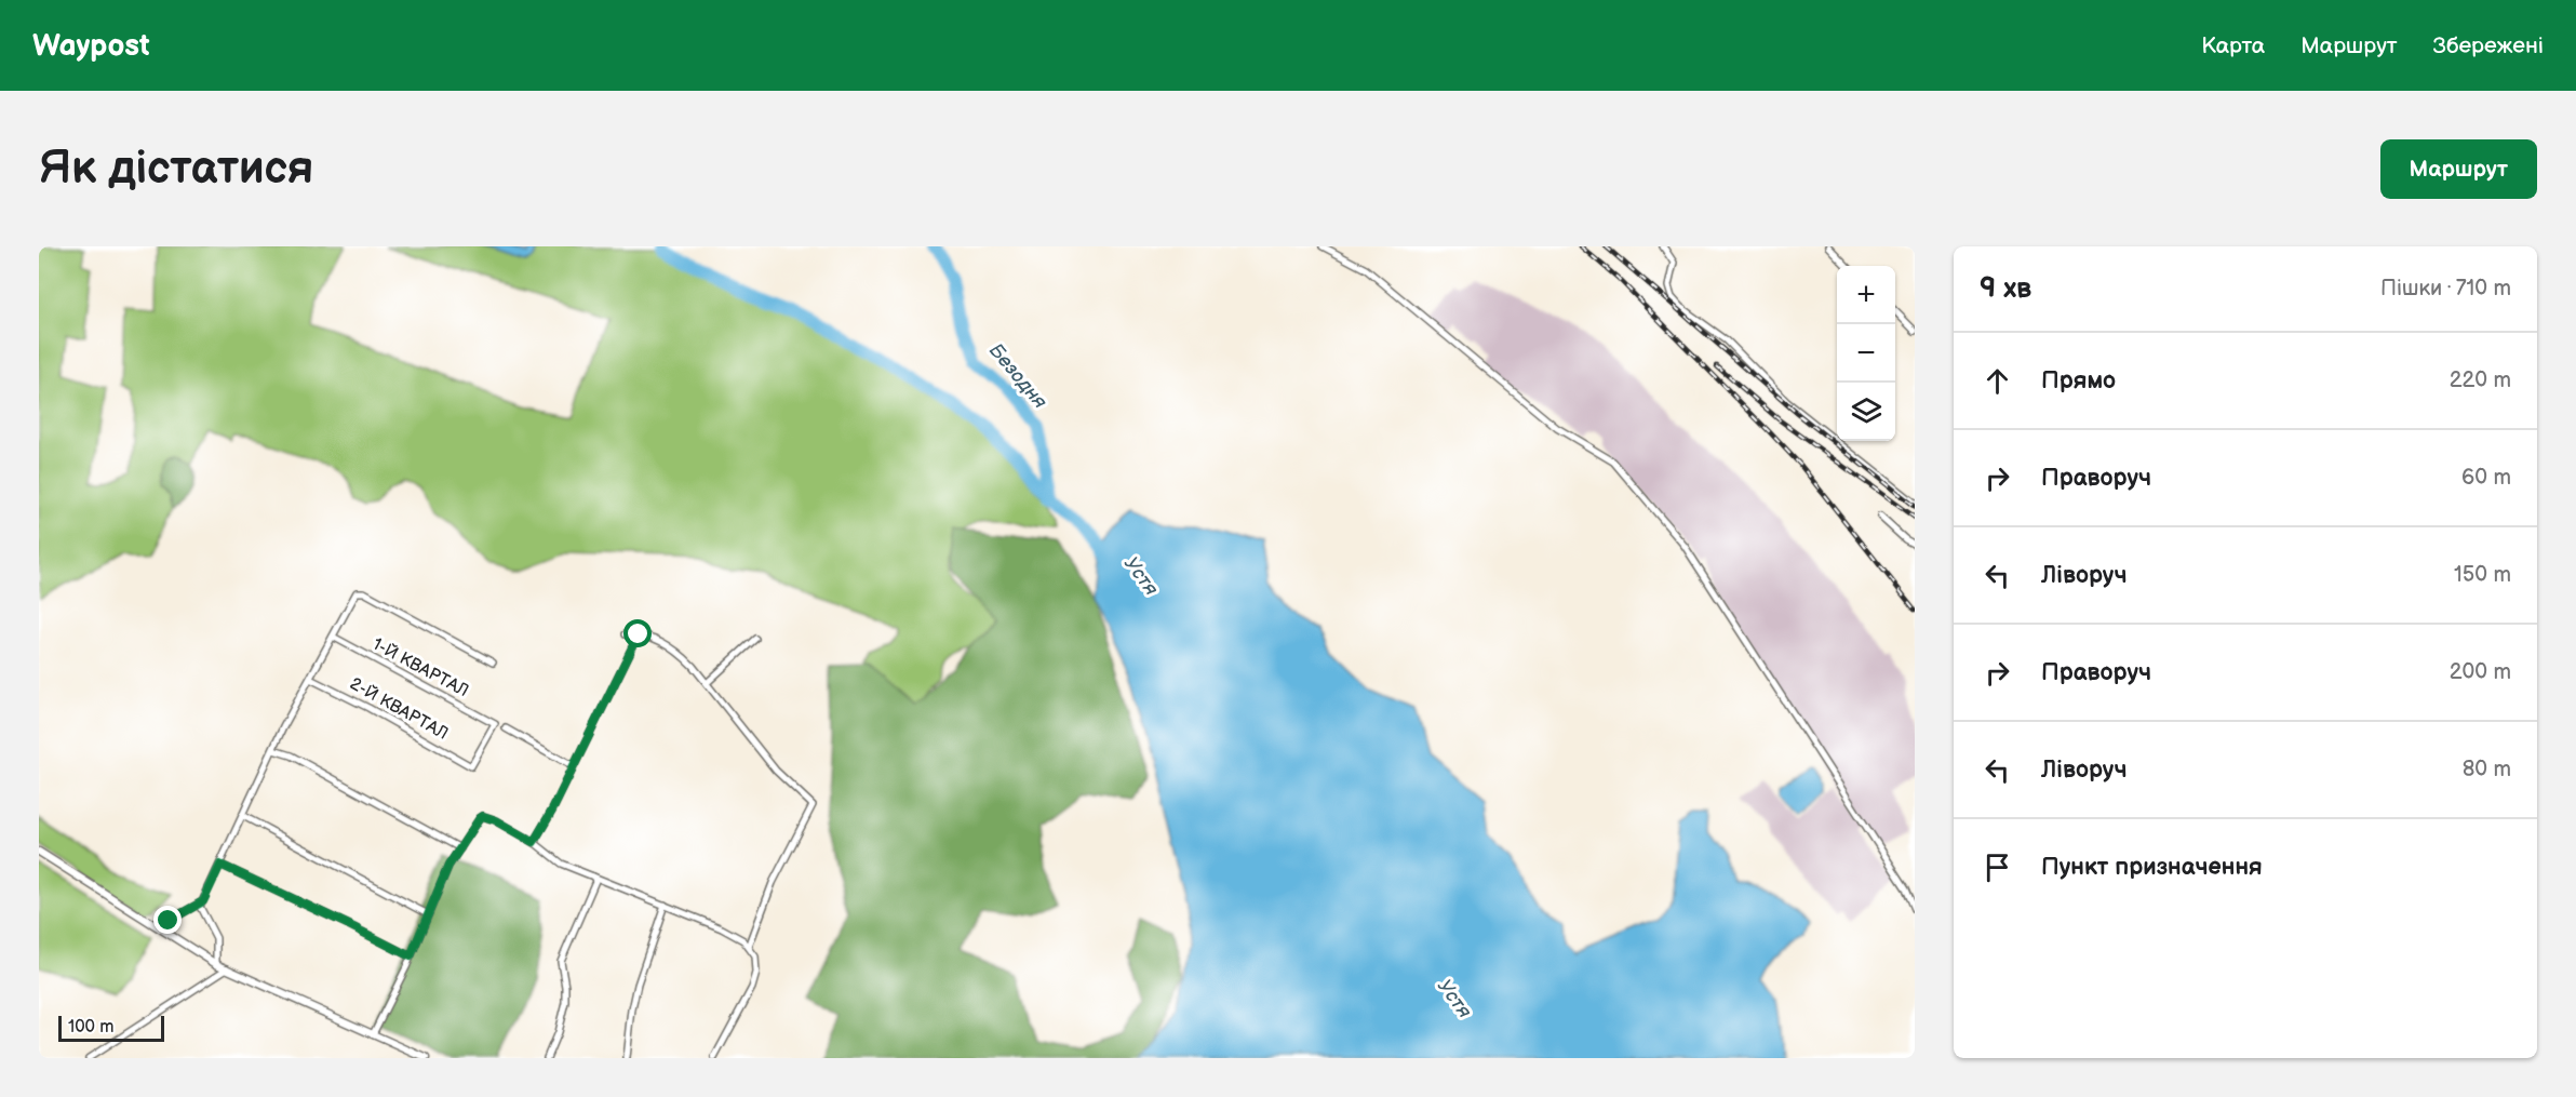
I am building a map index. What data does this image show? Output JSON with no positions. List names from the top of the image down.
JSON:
{
  "streets": {
    "street": ["1-Й КВАРТАЛ", "2-Й КВАРТАЛ"]
  },
  "crossings": [
    ["1-Й КВАРТАЛ", "2-Й КВАРТАЛ"]
  ],
  "water": ["Безодня", "Устя"],
  "scale_bar": "100 m",
  "page": {
    "header": "Waypost",
    "nav": ["Карта", "Маршрут", "Збережені"],
    "buttons": "Маршрут",
    "title": "Як дістатися",
    "heading": ["9 хв", "Пішки · 710 m"],
    "map_buttons": ["+", "−"],
    "list": [
      ["Прямо", "220 m"],
      ["Праворуч", "60 m"],
      ["Ліворуч", "150 m"],
      ["Праворуч", "200 m"],
      ["Ліворуч", "80 m"],
      "Пункт призначення"
    ],
    "scale": "100 m"
  }
}
